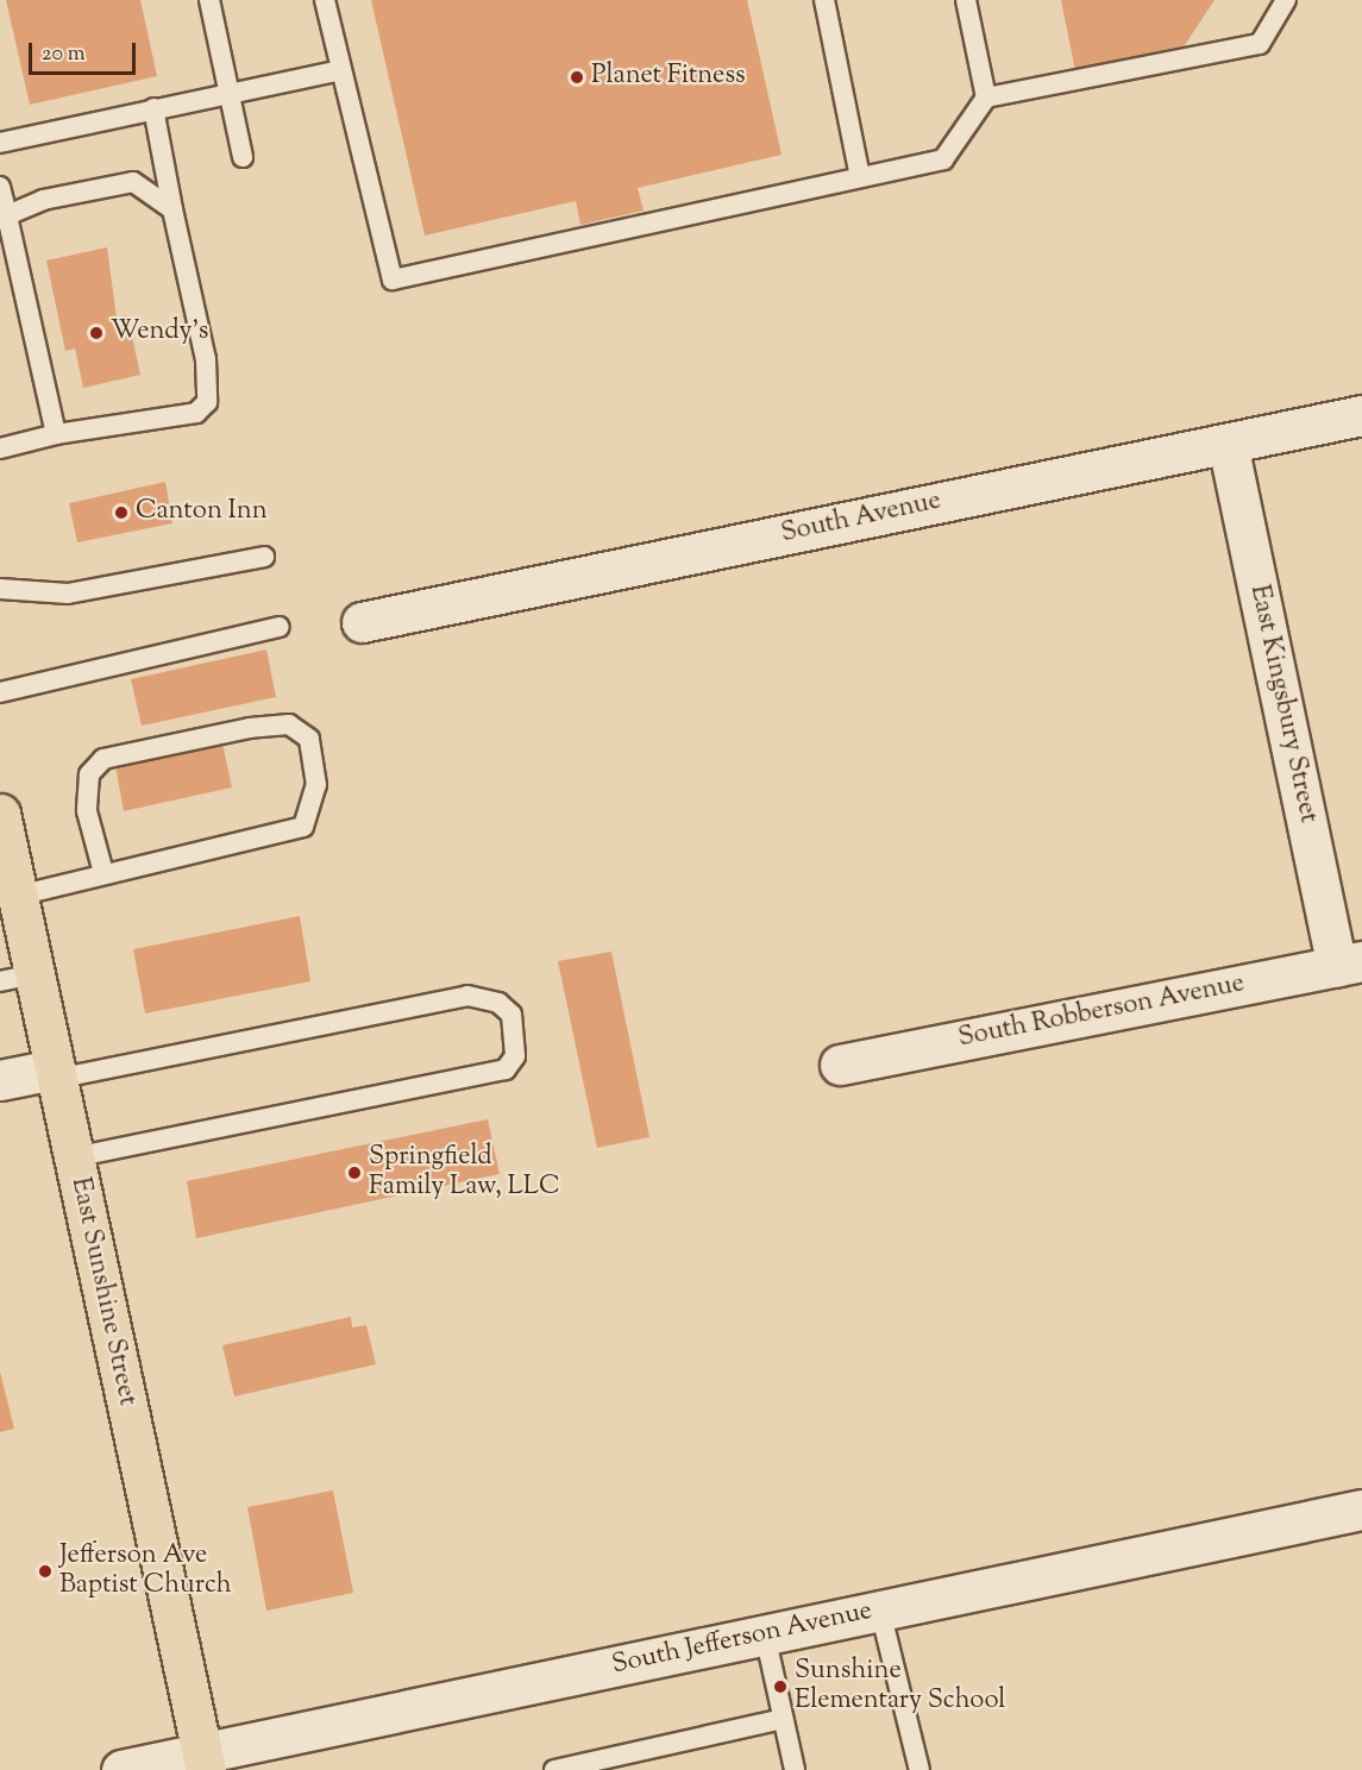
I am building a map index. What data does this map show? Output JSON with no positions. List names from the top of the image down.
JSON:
{
  "streets": {
    "main road": ["East Sunshine Street"],
    "street": [
      "South Avenue",
      "East Kingsbury Street",
      "South Robberson Avenue",
      "South Jefferson Avenue"
    ]
  },
  "crossings": [
    ["South Avenue", "East Kingsbury Street"],
    ["East Kingsbury Street", "South Robberson Avenue"],
    ["East Sunshine Street", "South Jefferson Avenue"]
  ],
  "places": [
    "Planet Fitness",
    "Wendy's",
    "Canton Inn",
    "Springfield Family Law, LLC",
    "Jefferson Ave Baptist Church",
    "Sunshine Elementary School"
  ],
  "scale_bar": "20 m"
}
